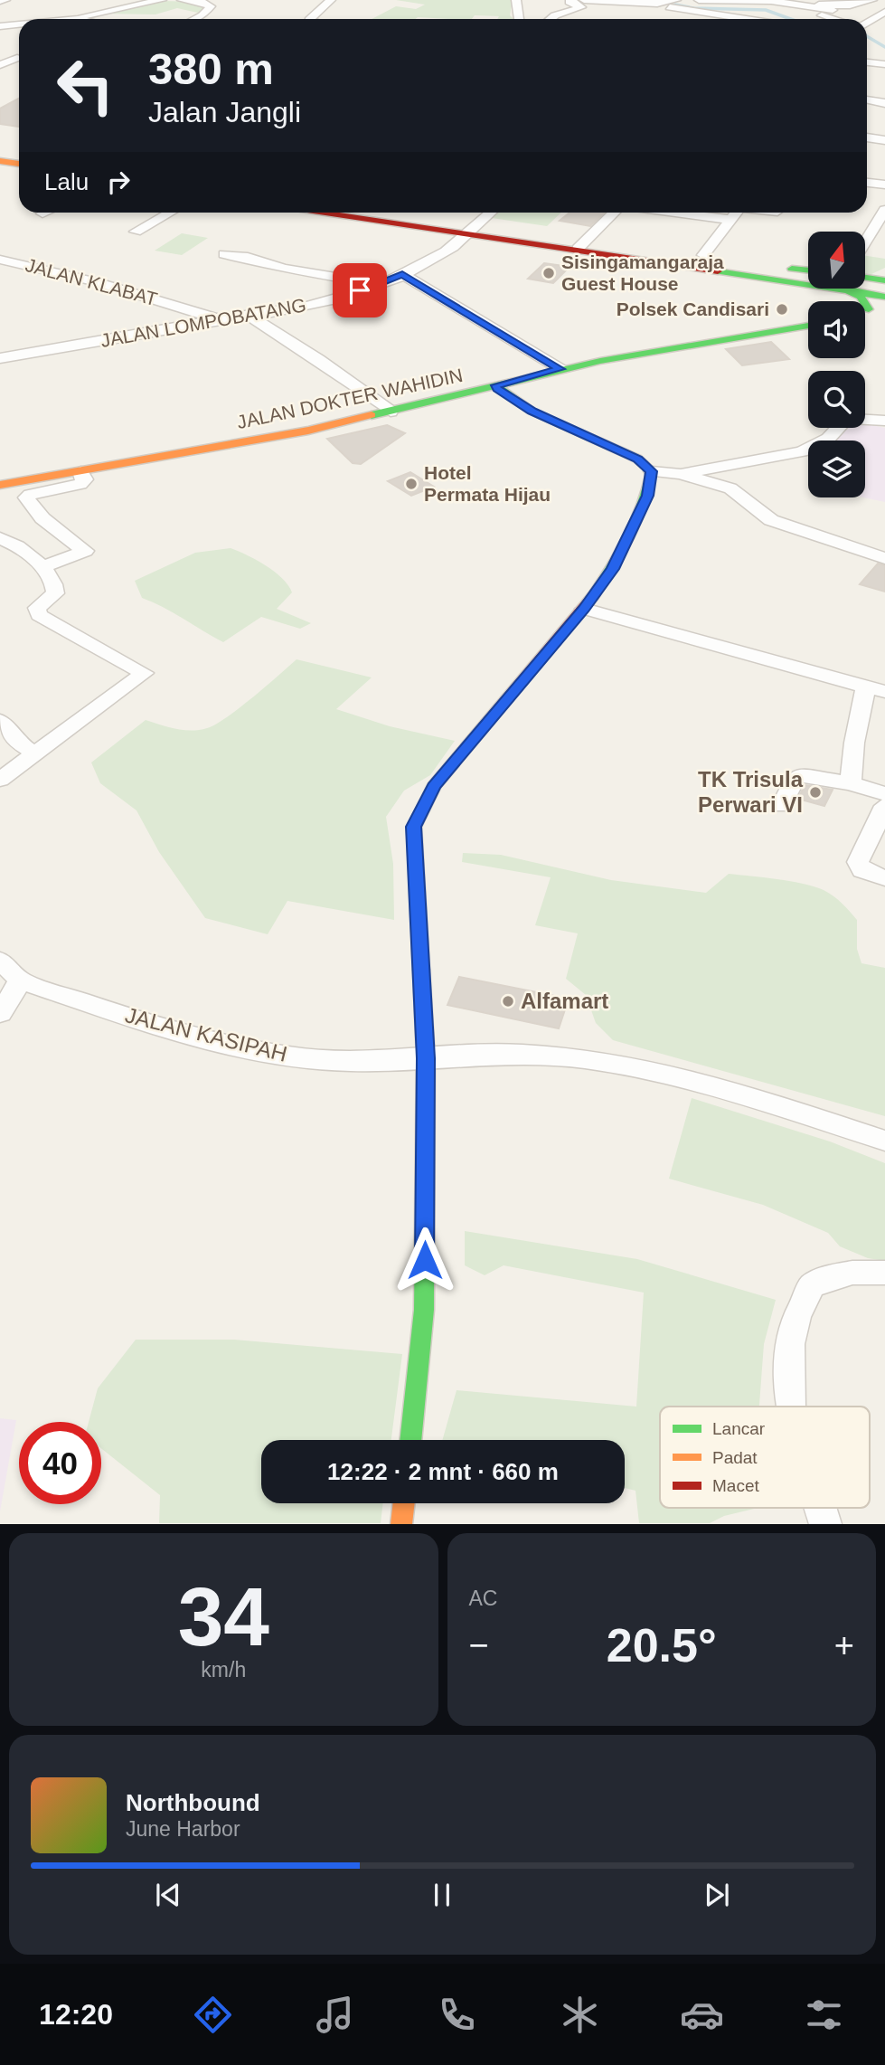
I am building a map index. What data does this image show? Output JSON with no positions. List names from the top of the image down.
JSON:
{
  "streets": {
    "main road": ["JALAN DOKTER WAHIDIN"],
    "street": ["JALAN KLABAT", "JALAN LOMPOBATANG", "JALAN KASIPAH"]
  },
  "crossings": [
    ["JALAN KLABAT", "JALAN LOMPOBATANG"]
  ],
  "places": [
    "Sisingamangaraja Guest House",
    "Polsek Candisari",
    "Hotel Permata Hijau",
    "TK Trisula Perwari VI",
    "Alfamart"
  ],
  "legend": ["Lancar", "Padat", "Macet"],
  "north": "top",
  "page": {
    "turn": ["380 m", "Jalan Jangli"],
    "then": "Lalu",
    "limit": "40",
    "trip": "12:22 · 2 mnt · 660 m",
    "tile": [
      ["34", "km/h"],
      "AC"
    ],
    "heat": ["−", "20.5°", "+"],
    "song": ["Northbound", "June Harbor"],
    "tabs": "12:20"
  }
}
